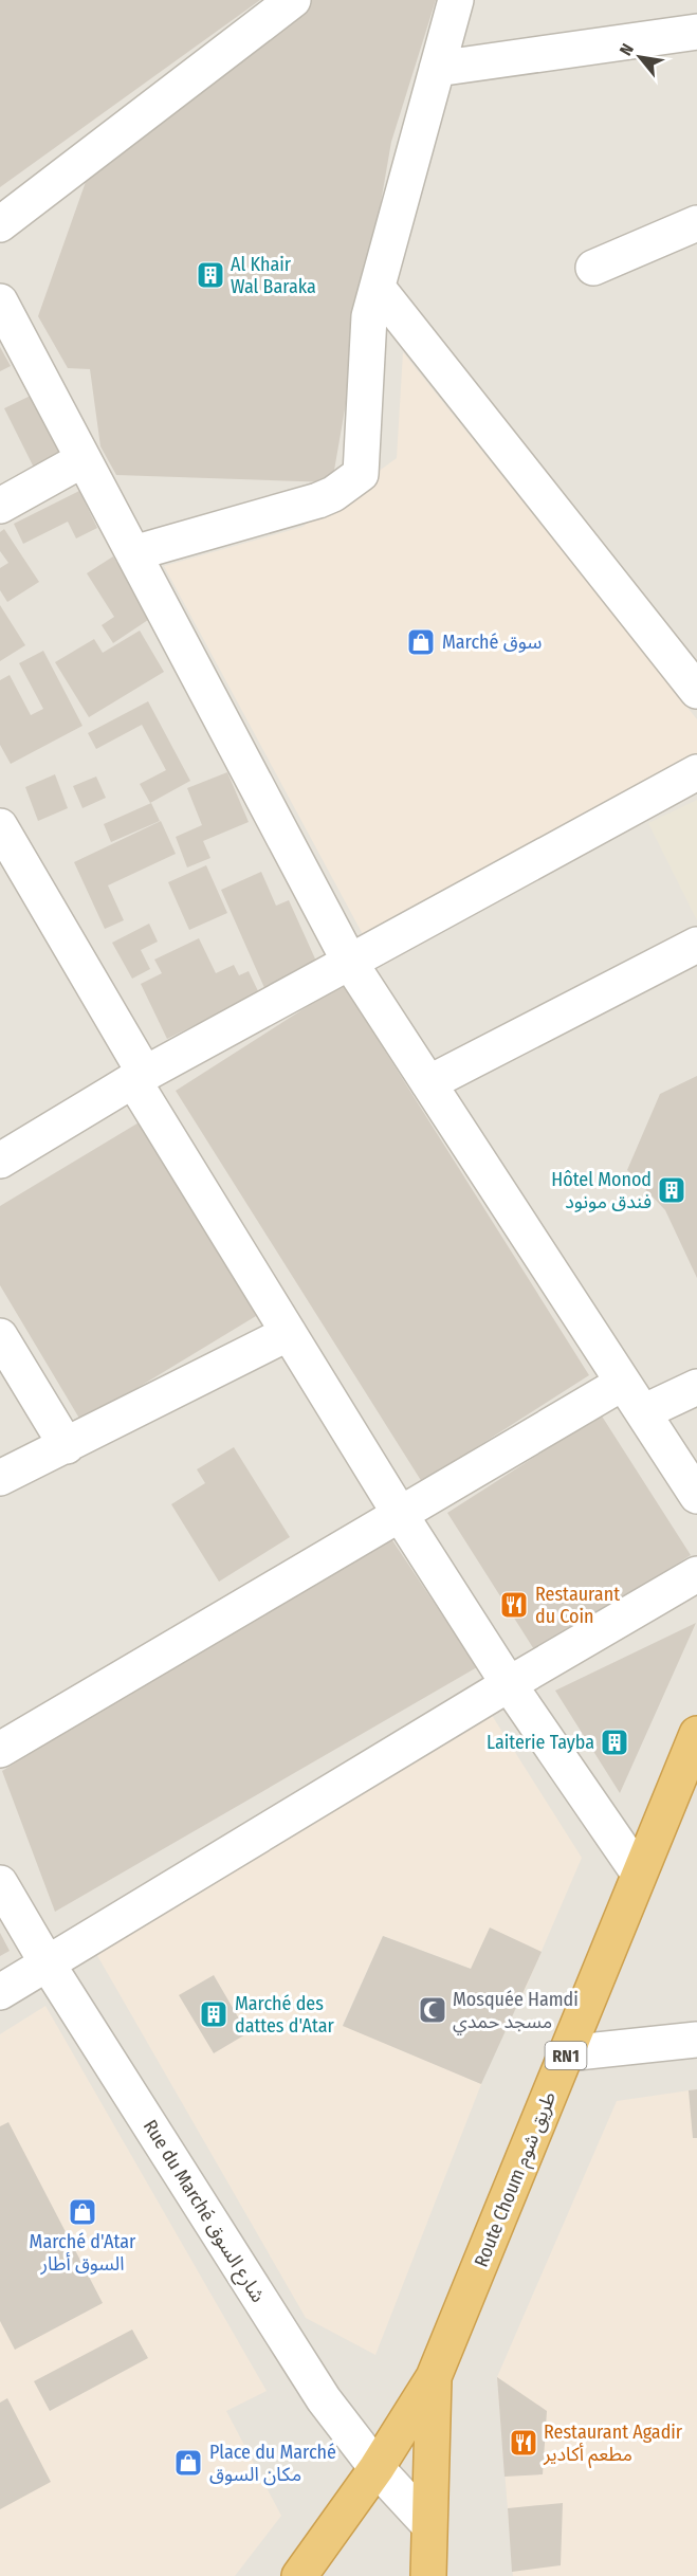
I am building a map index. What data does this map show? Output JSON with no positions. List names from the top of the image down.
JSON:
{
  "streets": {
    "highway": ["RN1", "Route Choum طريق شوم"],
    "street": ["Rue du Marché شارع السوق"]
  },
  "crossings": [
    ["Route Choum طريق شوم", "Rue du Marché شارع السوق"]
  ],
  "places": {
    "building": [
      "Al Khair Wal Baraka",
      "Hôtel Monod فندق مونود",
      "Laiterie Tayba",
      "Marché des dattes d'Atar"
    ],
    "shop": ["Marché سوق", "Marché d'Atar السوق أطار", "Place du Marché مكان السوق"],
    "restaurant": ["Restaurant du Coin", "Restaurant Agadir مطعم أكادير"],
    "mosque": ["Mosquée Hamdi مسجد حمدي"]
  },
  "north": "top left"
}
